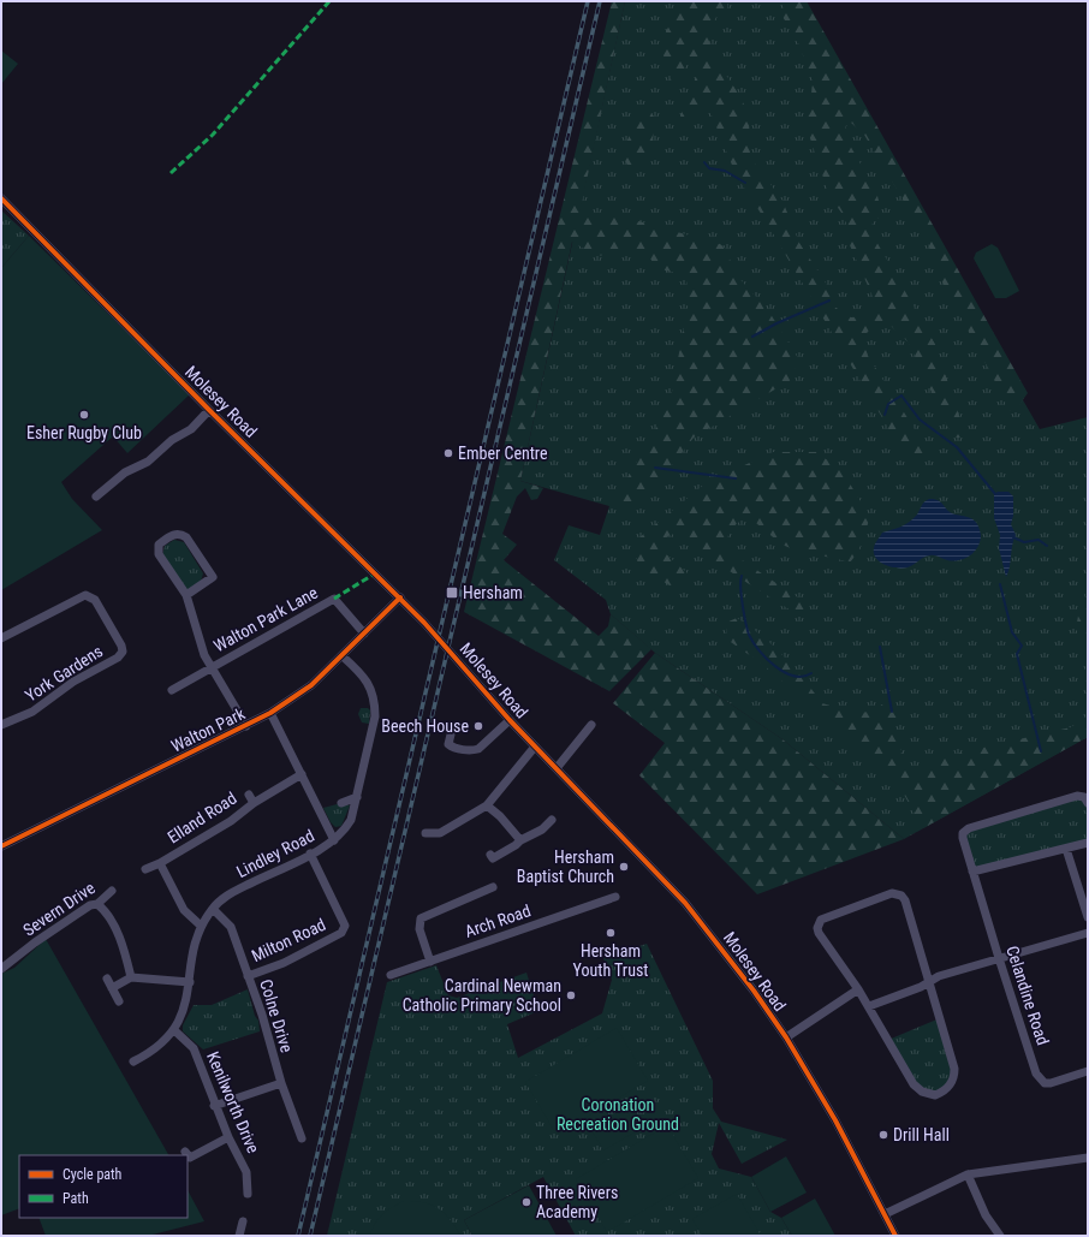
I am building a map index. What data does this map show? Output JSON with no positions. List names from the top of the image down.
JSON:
{
  "streets": {
    "street": [
      "Molesey Road",
      "Walton Park Lane",
      "York Gardens",
      "Walton Park",
      "Elland Road",
      "Lindley Road",
      "Severn Drive",
      "Arch Road",
      "Milton Road",
      "Celandine Road",
      "Colne Drive",
      "Kenilworth Drive"
    ]
  },
  "crossings": [
    ["Molesey Road", "Walton Park"],
    ["Walton Park Lane", "Walton Park"],
    ["Walton Park", "Lindley Road"],
    ["Elland Road", "Lindley Road"],
    ["Lindley Road", "Milton Road"],
    ["Lindley Road", "Colne Drive"],
    ["Lindley Road", "Kenilworth Drive"],
    ["Milton Road", "Colne Drive"]
  ],
  "parks": ["Coronation Recreation Ground"],
  "places": {
    "other": [
      "Esher Rugby Club",
      "Ember Centre",
      "Beech House",
      "Hersham Baptist Church",
      "Hersham Youth Trust",
      "Cardinal Newman Catholic Primary School",
      "Drill Hall",
      "Three Rivers Academy"
    ],
    "transit": ["Hersham"]
  },
  "legend": ["Cycle path", "Path"]
}
